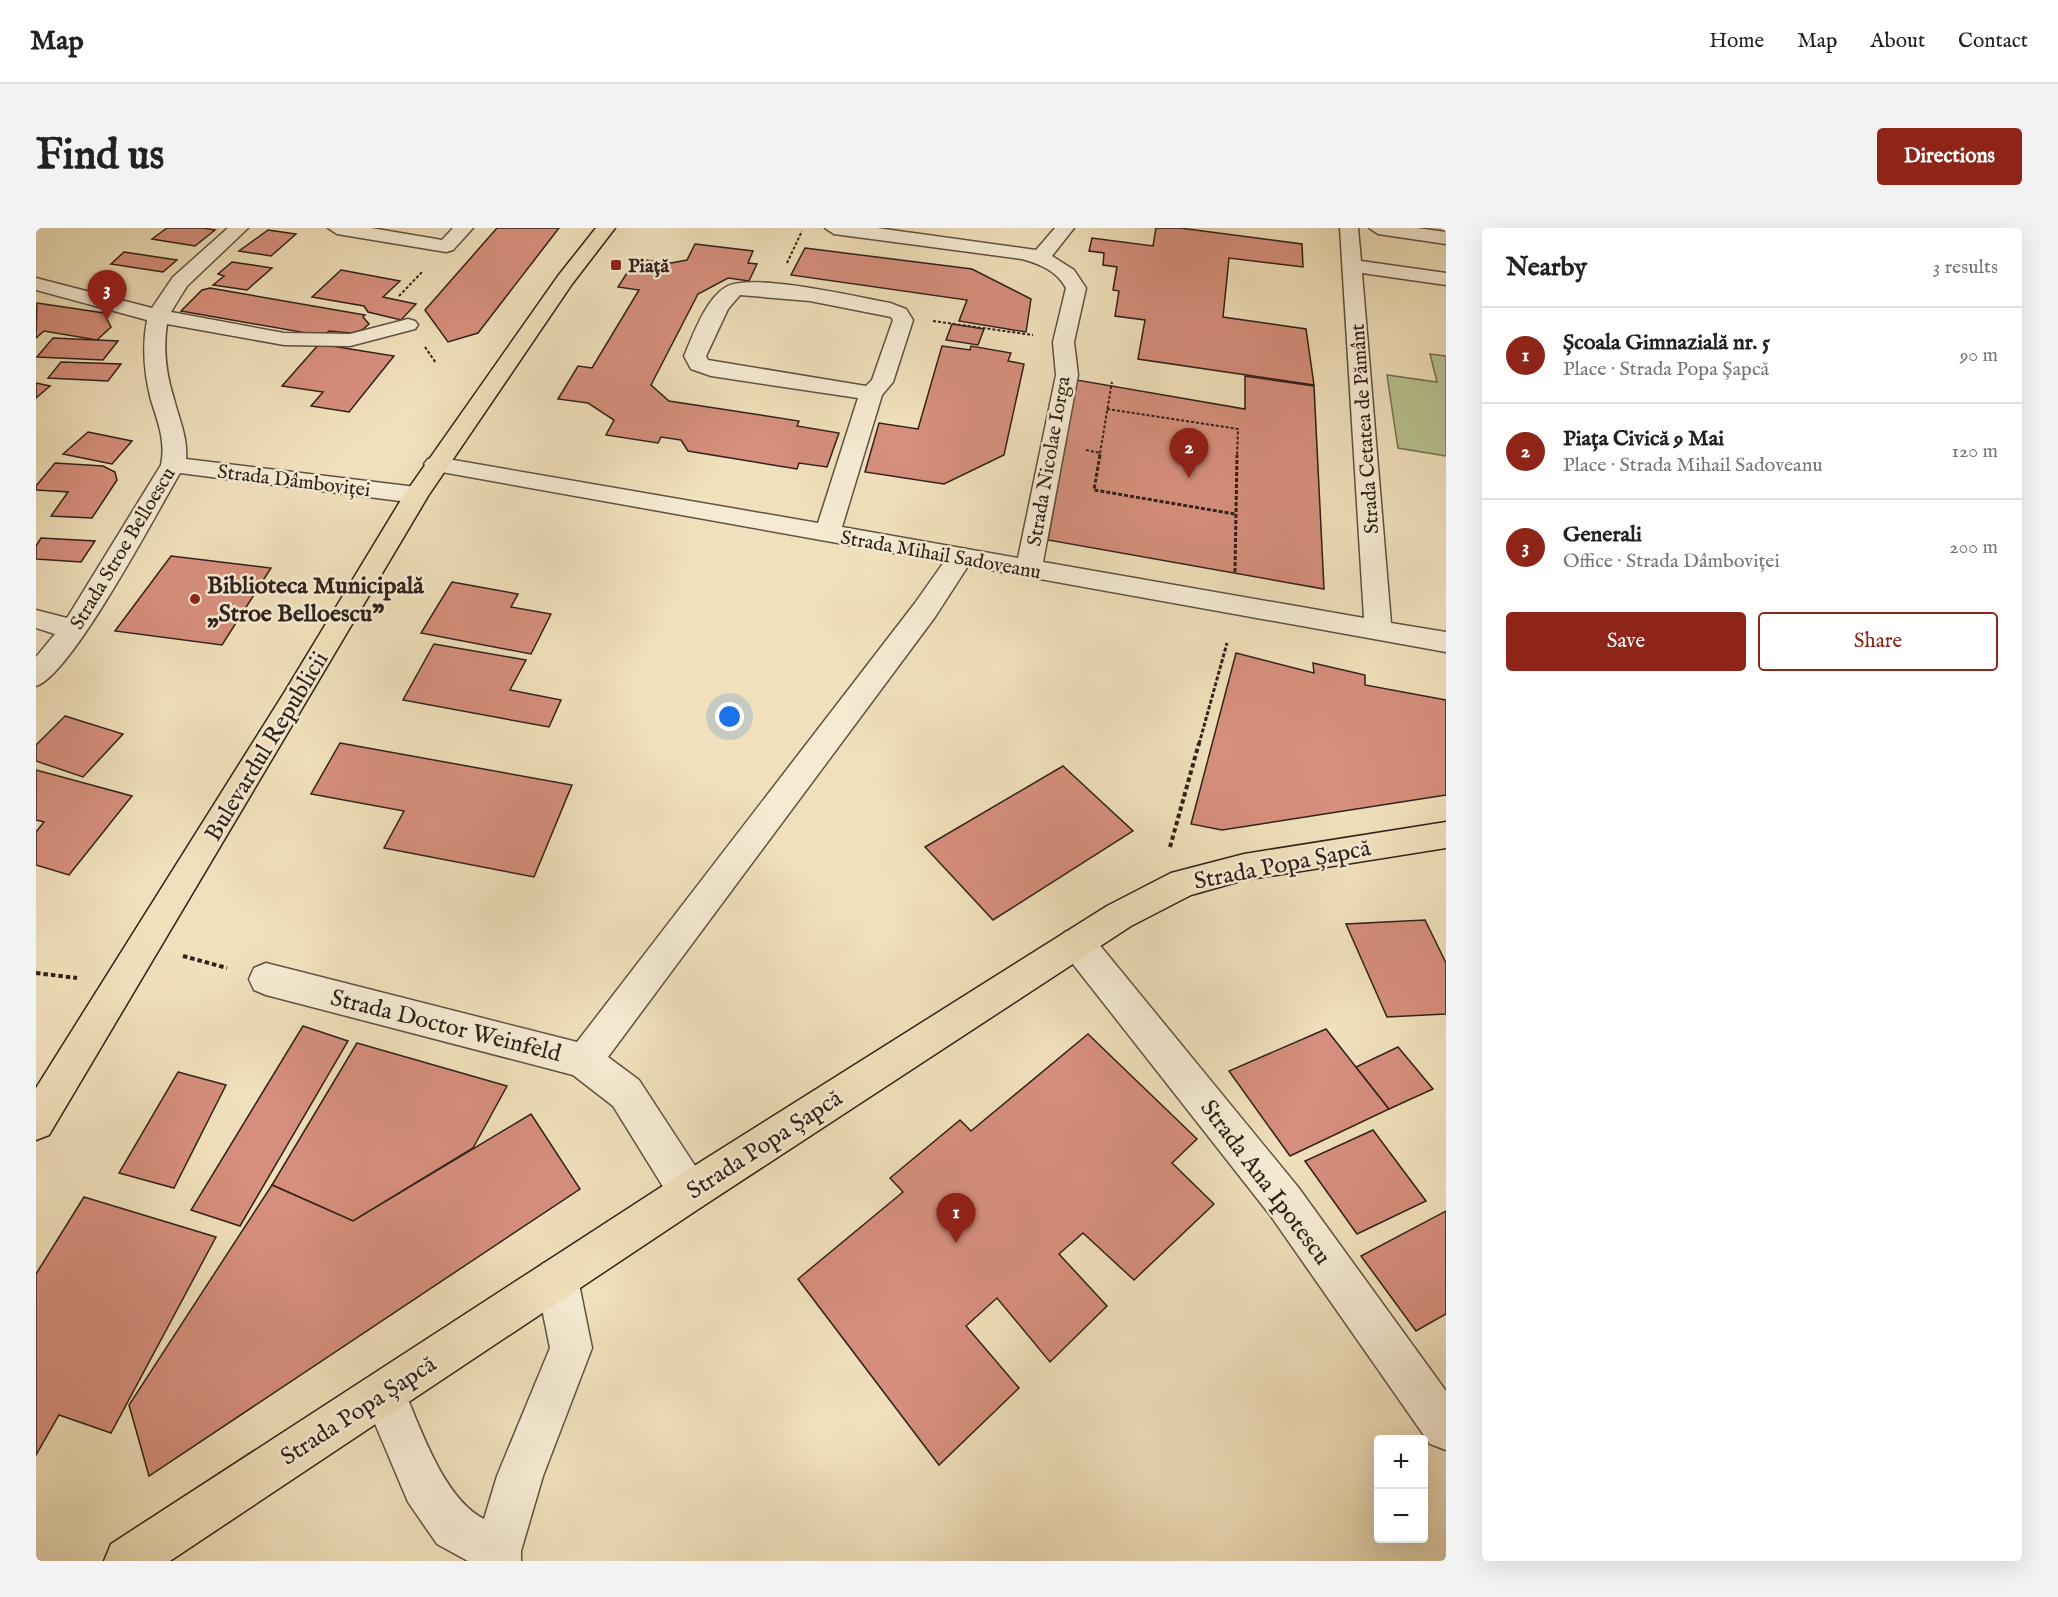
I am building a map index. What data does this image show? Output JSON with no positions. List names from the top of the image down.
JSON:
{
  "streets": {
    "main road": ["Bulevardul Republicii", "Strada Popa Șapcă"],
    "street": [
      "Strada Cetatea de Pământ",
      "Strada Nicolae Iorga",
      "Strada Dâmboviței",
      "Strada Stroe Belloescu",
      "Strada Mihail Sadoveanu",
      "Strada Doctor Weinfeld",
      "Strada Ana Ipotescu"
    ]
  },
  "crossings": [
    ["Strada Cetatea de Pământ", "Strada Mihail Sadoveanu"],
    ["Strada Nicolae Iorga", "Strada Mihail Sadoveanu"],
    ["Strada Dâmboviței", "Strada Stroe Belloescu"],
    ["Strada Dâmboviței", "Bulevardul Republicii"],
    ["Strada Mihail Sadoveanu", "Bulevardul Republicii"],
    ["Strada Popa Șapcă", "Strada Doctor Weinfeld"],
    ["Strada Popa Șapcă", "Strada Ana Ipotescu"]
  ],
  "places": {
    "transit": ["Piață"],
    "other": ["Biblioteca Municipală „Stroe Belloescu”"]
  },
  "page": {
    "header": "Map",
    "nav": [
      "Home",
      "Map",
      "About",
      "Contact"
    ],
    "buttons": [
      "Directions",
      ["Save", "Share"]
    ],
    "title": "Find us",
    "heading": ["Nearby", "3 results"],
    "pins": ["3", "2", "1"],
    "list": [
      {
        "mark": "1",
        "name": "Școala Gimnazială nr. 5",
        "note": "Place · Strada Popa Șapcă",
        "value": "90 m"
      },
      {
        "mark": "2",
        "name": "Piața Civică 9 Mai",
        "note": "Place · Strada Mihail Sadoveanu",
        "value": "120 m"
      },
      {
        "mark": "3",
        "name": "Generali",
        "note": "Office · Strada Dâmboviței",
        "value": "200 m"
      }
    ],
    "map_buttons": ["+", "−"]
  }
}
